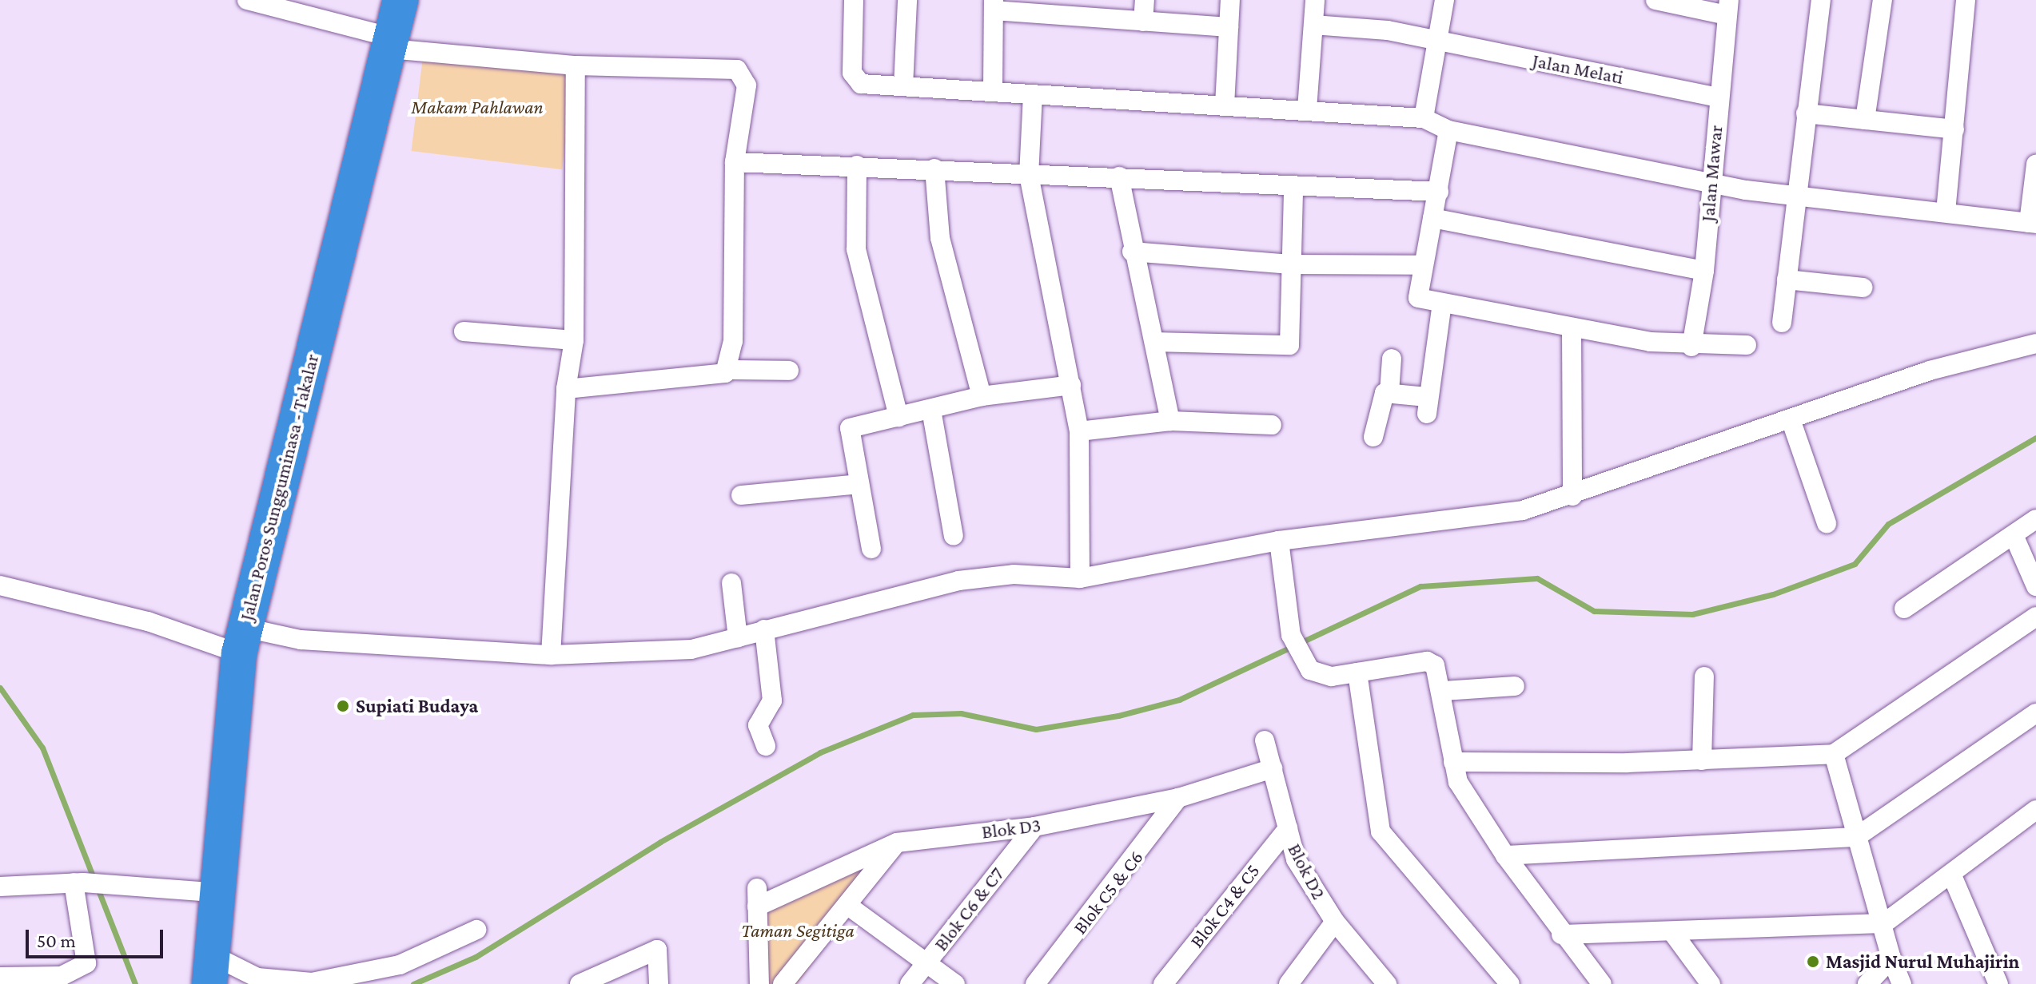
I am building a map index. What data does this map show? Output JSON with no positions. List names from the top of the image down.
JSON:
{
  "streets": {
    "highway": ["Jalan Poros Sungguminasa - Takalar"],
    "street": [
      "Jalan Melati",
      "Jalan Mawar",
      "Blok D3",
      "Blok D2",
      "Blok C5 & C6",
      "Blok C4 & C5",
      "Blok C6 & C7"
    ]
  },
  "crossings": [
    ["Jalan Melati", "Jalan Mawar"],
    ["Blok D3", "Blok D2"],
    ["Blok D3", "Blok C5 & C6"],
    ["Blok D3", "Blok C6 & C7"],
    ["Blok D2", "Blok C4 & C5"]
  ],
  "parks": ["Makam Pahlawan", "Taman Segitiga"],
  "places": ["Supiati Budaya", "Masjid Nurul Muhajirin"],
  "scale_bar": "50 m"
}
